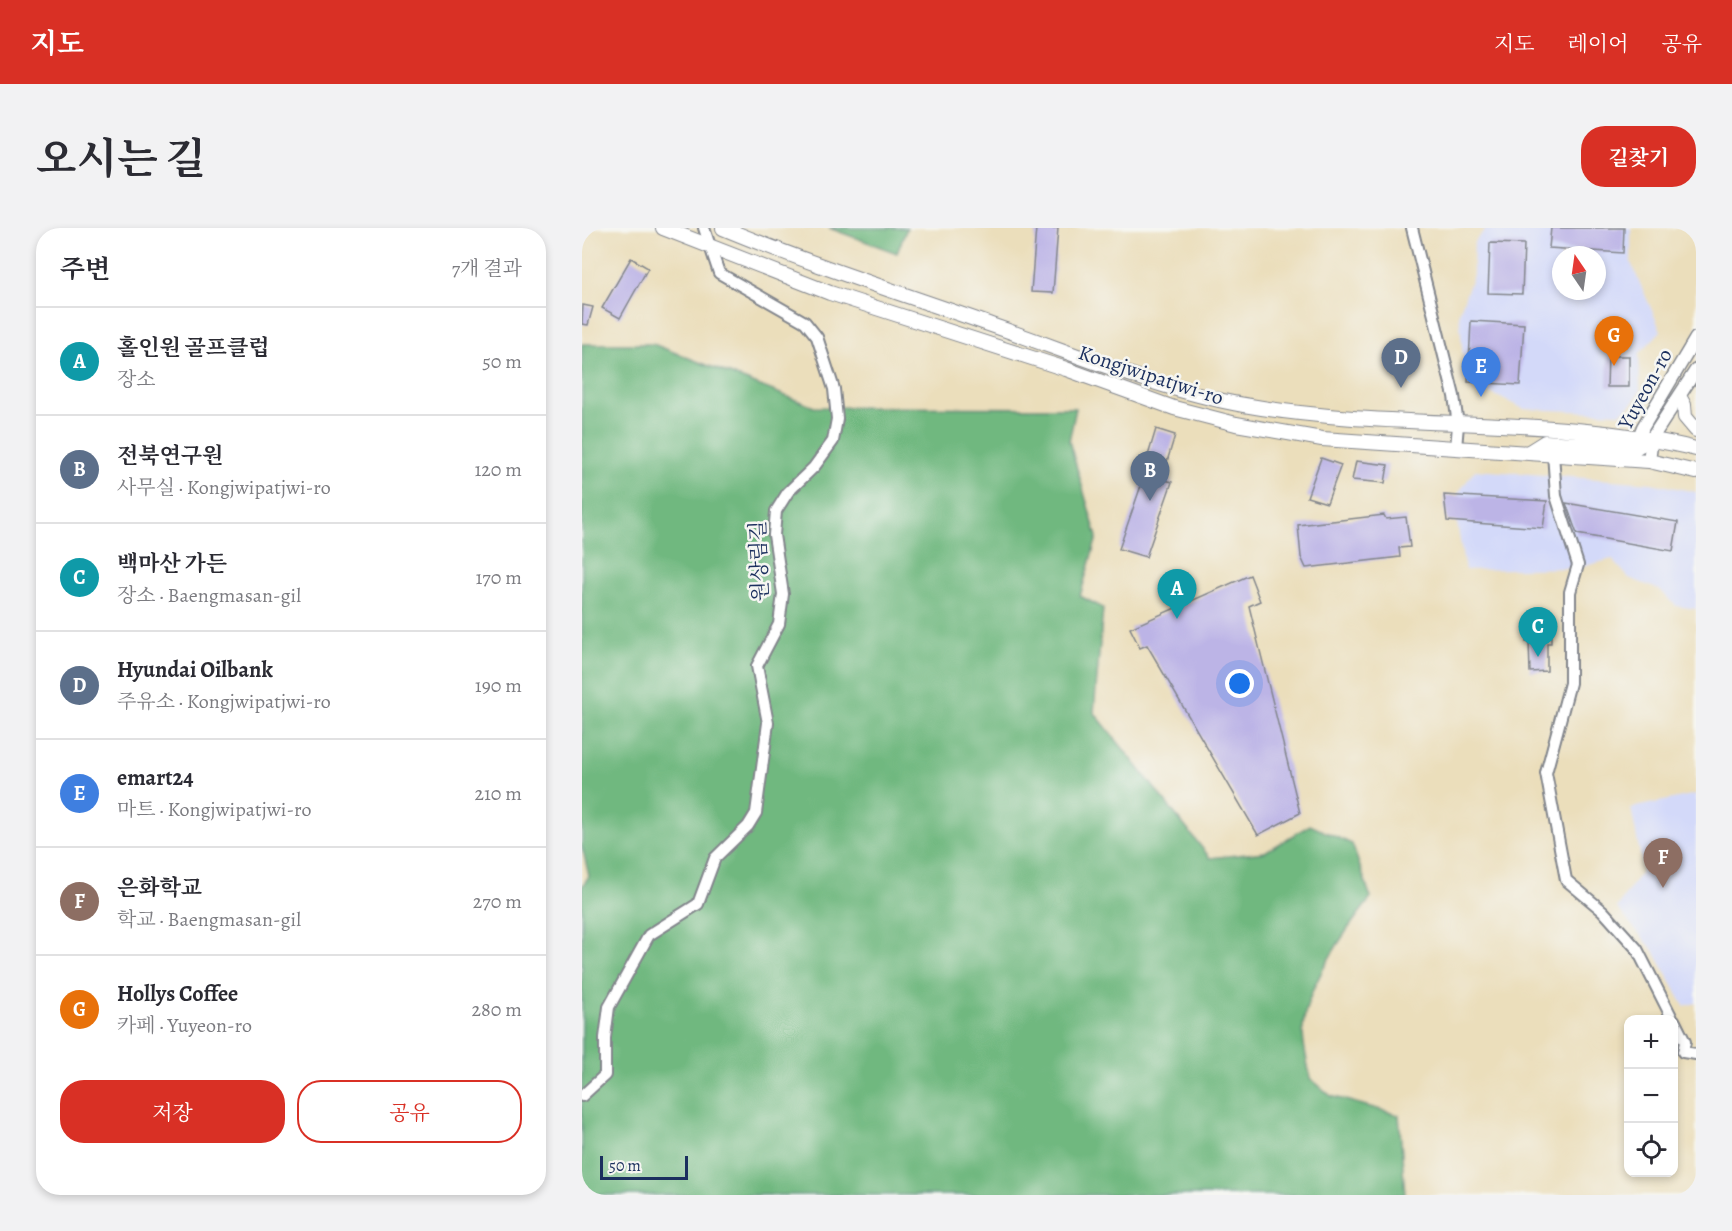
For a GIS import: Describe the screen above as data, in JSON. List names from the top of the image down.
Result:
{
  "streets": {
    "main road": ["Kongjwipatjwi-ro"],
    "street": ["Yuyeon-ro", "원상림길"]
  },
  "crossings": [
    ["Kongjwipatjwi-ro", "Yuyeon-ro"],
    ["Kongjwipatjwi-ro", "원상림길"]
  ],
  "scale_bar": "50 m",
  "north": "top",
  "page": {
    "header": "지도",
    "nav": ["지도", "레이어", "공유"],
    "title": "오시는 길",
    "buttons": [
      "길찾기",
      ["저장", "공유"]
    ],
    "heading": ["주변", "7개 결과"],
    "list": [
      {
        "mark": "A",
        "name": "홀인원 골프클럽",
        "note": "장소",
        "value": "50 m"
      },
      {
        "mark": "B",
        "name": "전북연구원",
        "note": "사무실 · Kongjwipatjwi-ro",
        "value": "120 m"
      },
      {
        "mark": "C",
        "name": "백마산 가든",
        "note": "장소 · Baengmasan-gil",
        "value": "170 m"
      },
      {
        "mark": "D",
        "name": "Hyundai Oilbank",
        "note": "주유소 · Kongjwipatjwi-ro",
        "value": "190 m"
      },
      {
        "mark": "E",
        "name": "emart24",
        "note": "마트 · Kongjwipatjwi-ro",
        "value": "210 m"
      },
      {
        "mark": "F",
        "name": "은화학교",
        "note": "학교 · Baengmasan-gil",
        "value": "270 m"
      },
      {
        "mark": "G",
        "name": "Hollys Coffee",
        "note": "카페 · Yuyeon-ro",
        "value": "280 m"
      }
    ],
    "pins": [
      "G",
      "D",
      "E",
      "B",
      "A",
      "C",
      "F"
    ],
    "map_buttons": ["+", "−"],
    "scale": "50 m"
  }
}
